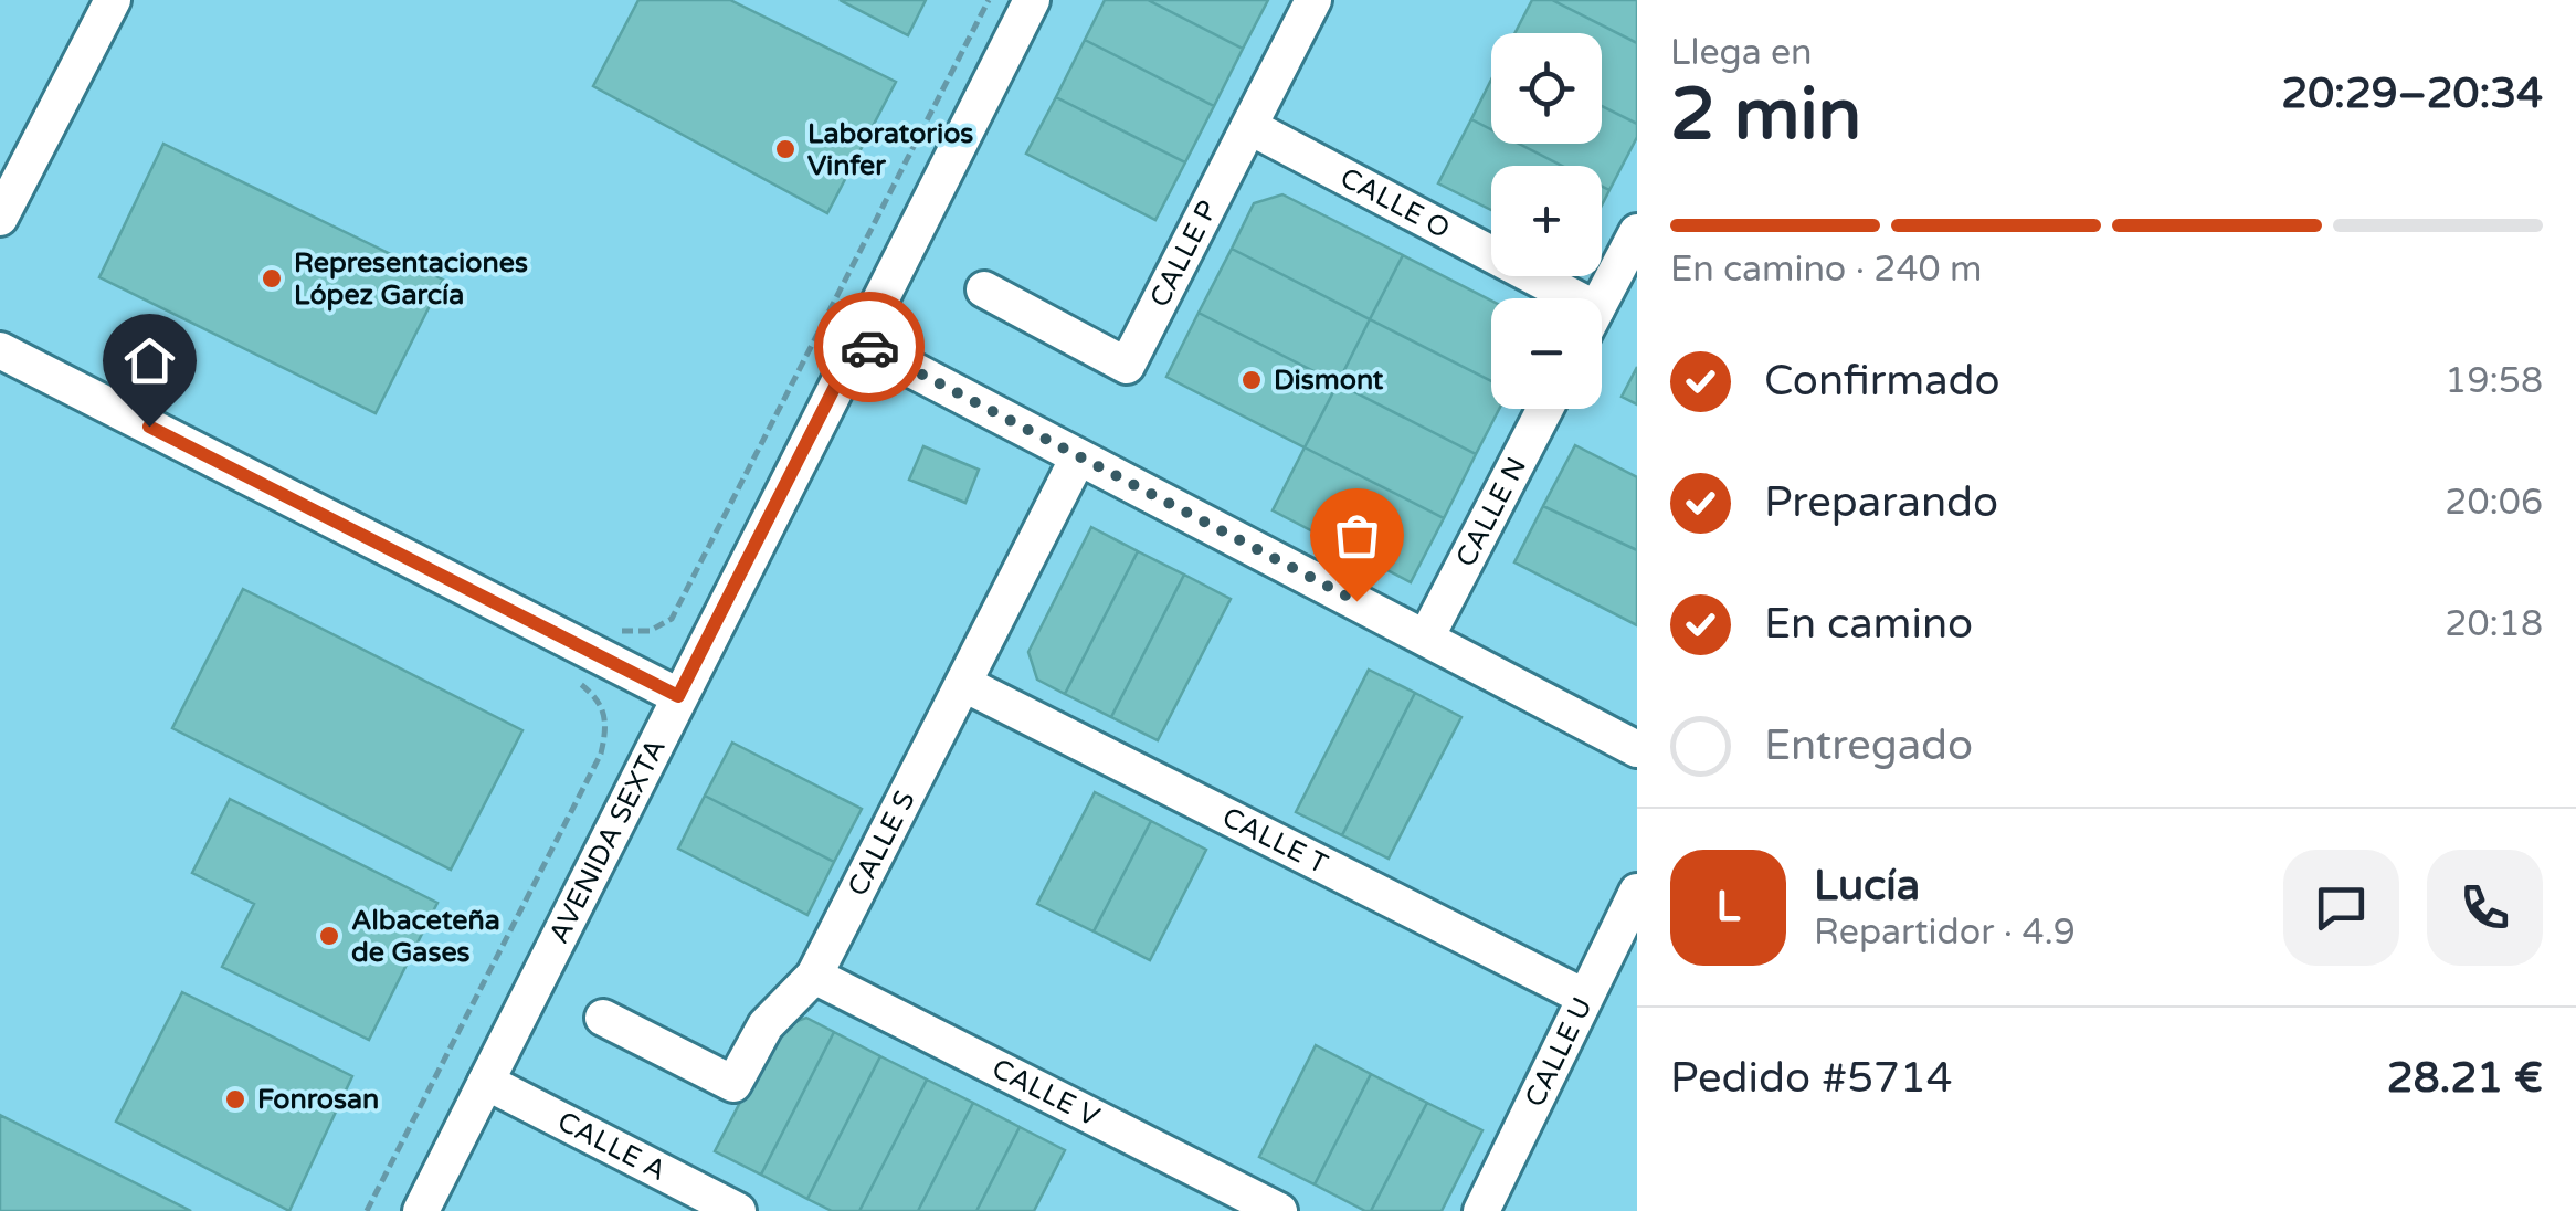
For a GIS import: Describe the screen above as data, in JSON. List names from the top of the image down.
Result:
{
  "streets": {
    "street": [
      "CALLE O",
      "CALLE P",
      "CALLE N",
      "CALLE T",
      "AVENIDA SEXTA",
      "CALLE S",
      "CALLE U",
      "CALLE V",
      "CALLE A"
    ]
  },
  "crossings": [
    ["CALLE O", "CALLE P"],
    ["CALLE T", "CALLE S"],
    ["CALLE T", "CALLE U"],
    ["AVENIDA SEXTA", "CALLE A"],
    ["CALLE S", "CALLE V"]
  ],
  "places": [
    "Laboratorios Vinfer",
    "Representaciones López García",
    "Dismont",
    "Albaceteña de Gases",
    "Fonrosan"
  ],
  "page": {
    "heading": ["2 min", "Llega en", "20:29–20:34"],
    "panel": [
      "Lucía",
      "Repartidor · 4.9",
      "Pedido #5714",
      "28.21 €"
    ],
    "map_buttons": ["+", "−"],
    "bar": "En camino · 240 m",
    "list": [
      ["Confirmado", "19:58"],
      ["Preparando", "20:06"],
      ["En camino", "20:18"],
      "Entregado"
    ],
    "round": "L"
  }
}
